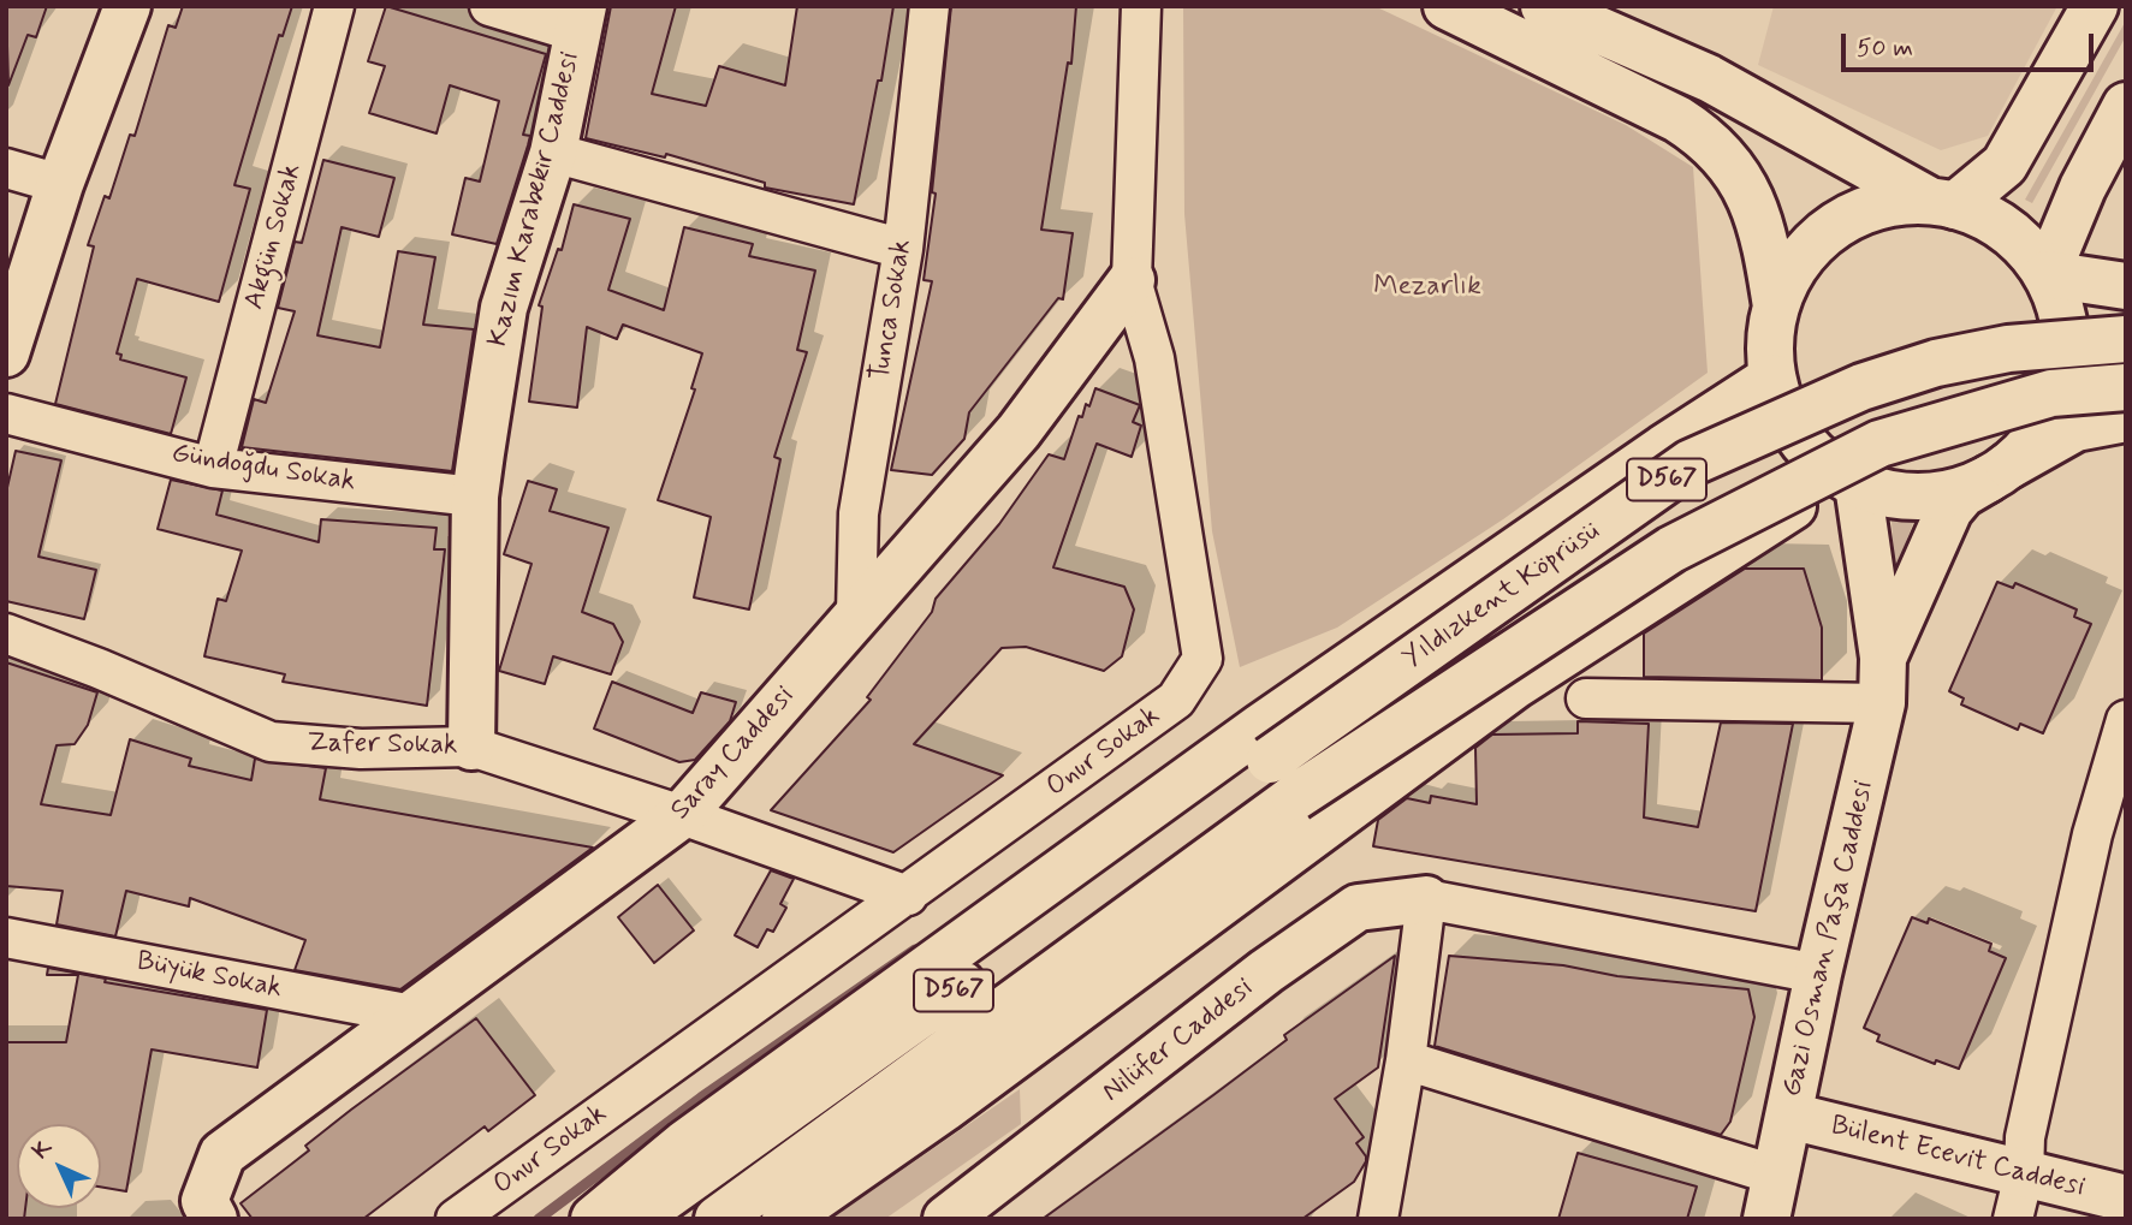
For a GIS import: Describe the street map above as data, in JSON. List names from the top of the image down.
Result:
{
  "streets": {
    "main road": [
      "Kazım Karabekir Caddesi",
      "D567",
      "Yıldızkent Köprüsü",
      "Saray Caddesi",
      "Gazi Osman Paşa Caddesi",
      "Nilüfer Caddesi",
      "Bülent Ecevit Caddesi"
    ],
    "street": [
      "Akgün Sokak",
      "Tunca Sokak",
      "Gündoğdu Sokak",
      "Zafer Sokak",
      "Onur Sokak",
      "Büyük Sokak"
    ]
  },
  "crossings": [
    ["Kazım Karabekir Caddesi", "Gündoğdu Sokak"],
    ["Kazım Karabekir Caddesi", "Zafer Sokak"],
    ["Akgün Sokak", "Gündoğdu Sokak"],
    ["Tunca Sokak", "Saray Caddesi"],
    ["D567", "Yıldızkent Köprüsü"],
    ["Zafer Sokak", "Onur Sokak"],
    ["Zafer Sokak", "Saray Caddesi"],
    ["Onur Sokak", "Saray Caddesi"],
    ["Saray Caddesi", "Büyük Sokak"],
    ["Gazi Osman Paşa Caddesi", "Bülent Ecevit Caddesi"]
  ],
  "parks": ["Mezarlık"],
  "scale_bar": "50 m",
  "north": "top left"
}
